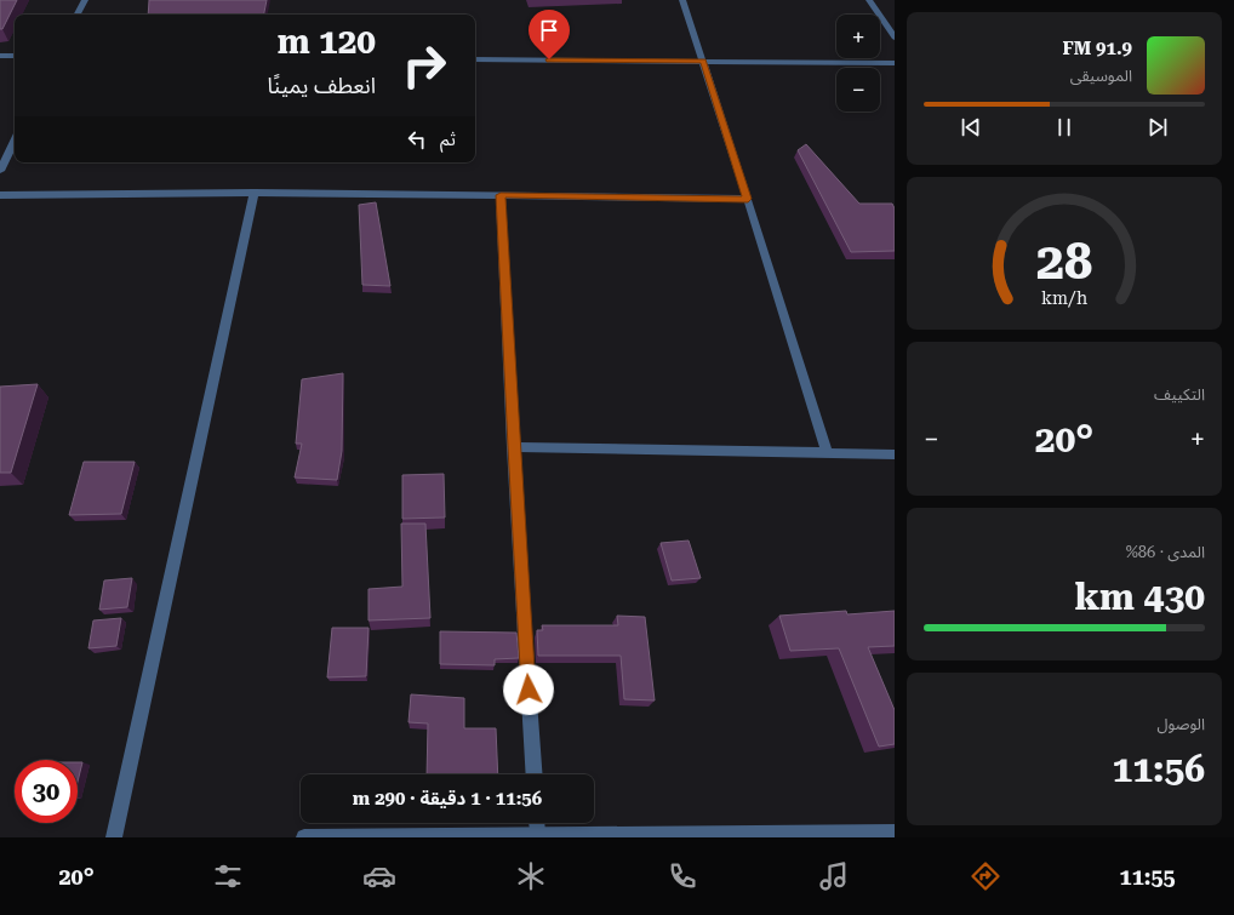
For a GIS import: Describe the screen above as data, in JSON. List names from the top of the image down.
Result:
{
  "page": {
    "map_buttons": ["+", "−"],
    "turn": ["120 m", "انعطف يمينًا"],
    "song": ["91.9 FM", "الموسيقى"],
    "then": "ثم",
    "tile": [
      "التكييف",
      ["المدى · 86%", "430 km"],
      ["الوصول", "11:56"]
    ],
    "heat": ["−", "20°", "+"],
    "limit": "30",
    "trip": "11:56 · 1 دقيقة · 290 m",
    "tabs": ["11:55", "20°"],
    "gauge": ["28", "km/h"]
  }
}
